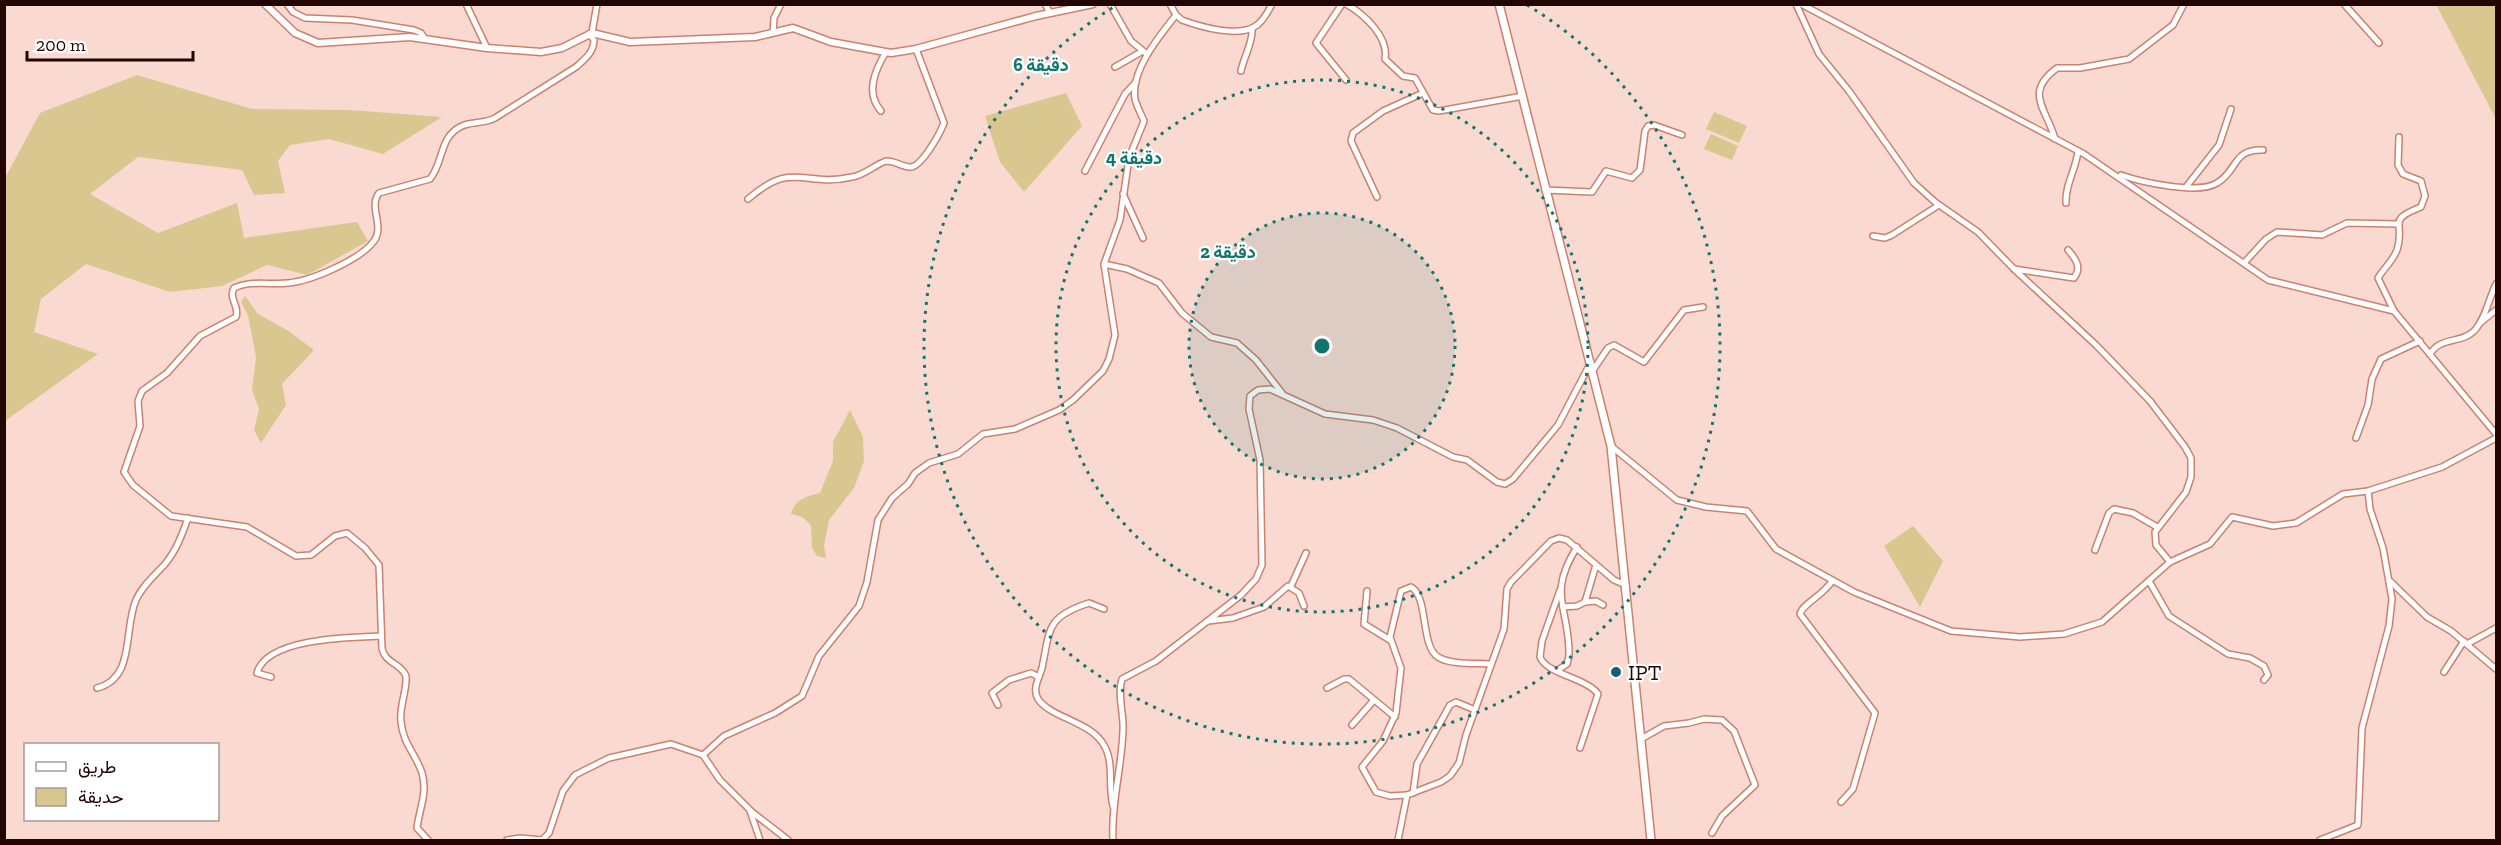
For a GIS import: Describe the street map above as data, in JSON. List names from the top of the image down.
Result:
{
  "places": ["IPT"],
  "legend": ["طريق", "حديقة"],
  "scale_bar": "200 m",
  "rings": ["6 دقيقة", "4 دقيقة", "2 دقيقة"]
}
